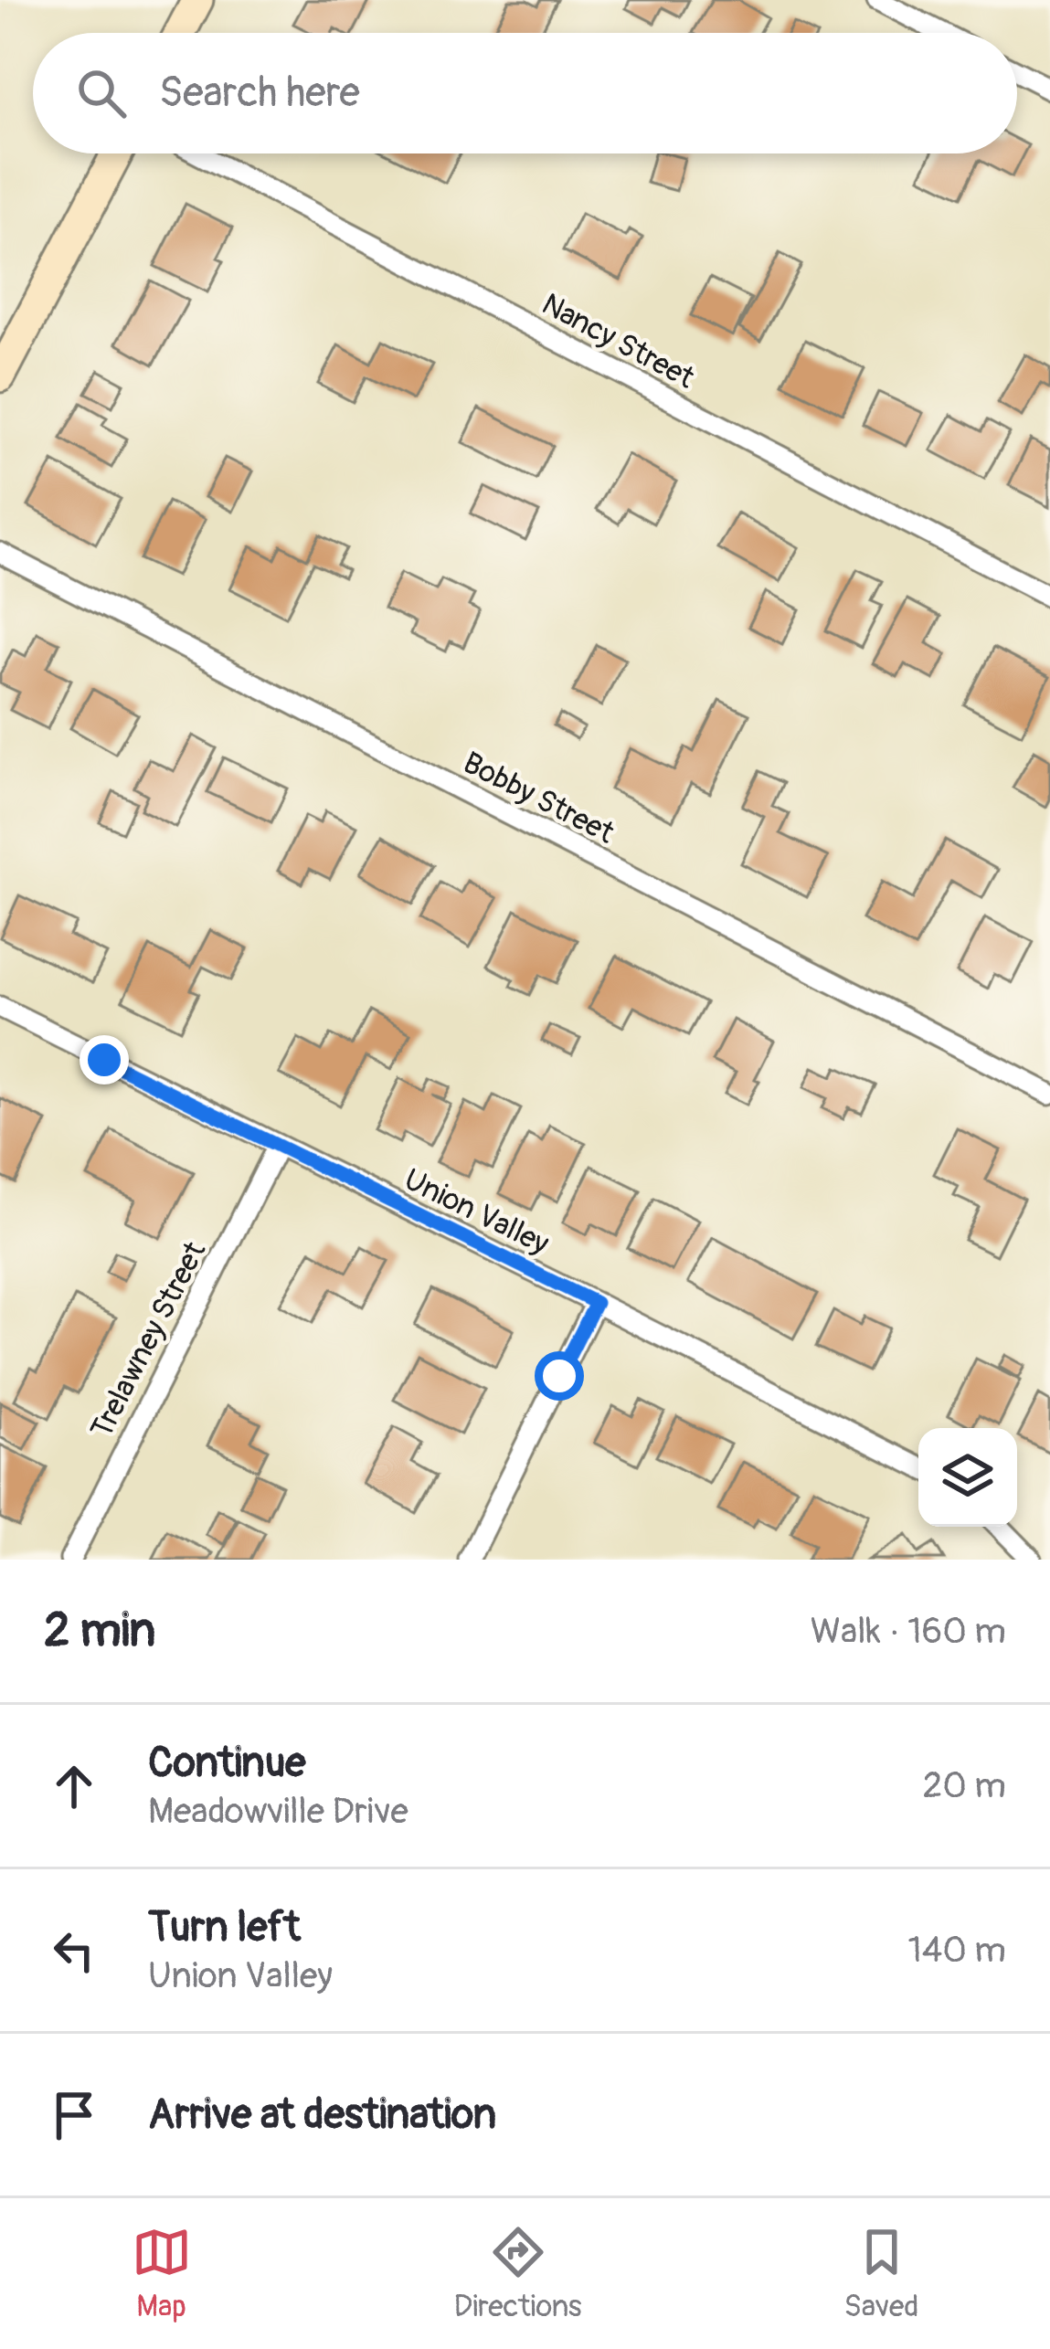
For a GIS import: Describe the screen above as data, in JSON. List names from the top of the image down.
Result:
{
  "streets": {
    "street": [
      "Nancy Street",
      "Bobby Street",
      "Union Valley",
      "Trelawney Street"
    ]
  },
  "crossings": [
    ["Union Valley", "Trelawney Street"]
  ],
  "page": {
    "search": "Search here",
    "heading": ["2 min", "Walk · 160 m"],
    "list": [
      ["Continue", "Meadowville Drive", "20 m"],
      ["Turn left", "Union Valley", "140 m"],
      "Arrive at destination"
    ],
    "nav": ["Map", "Directions", "Saved"]
  }
}
